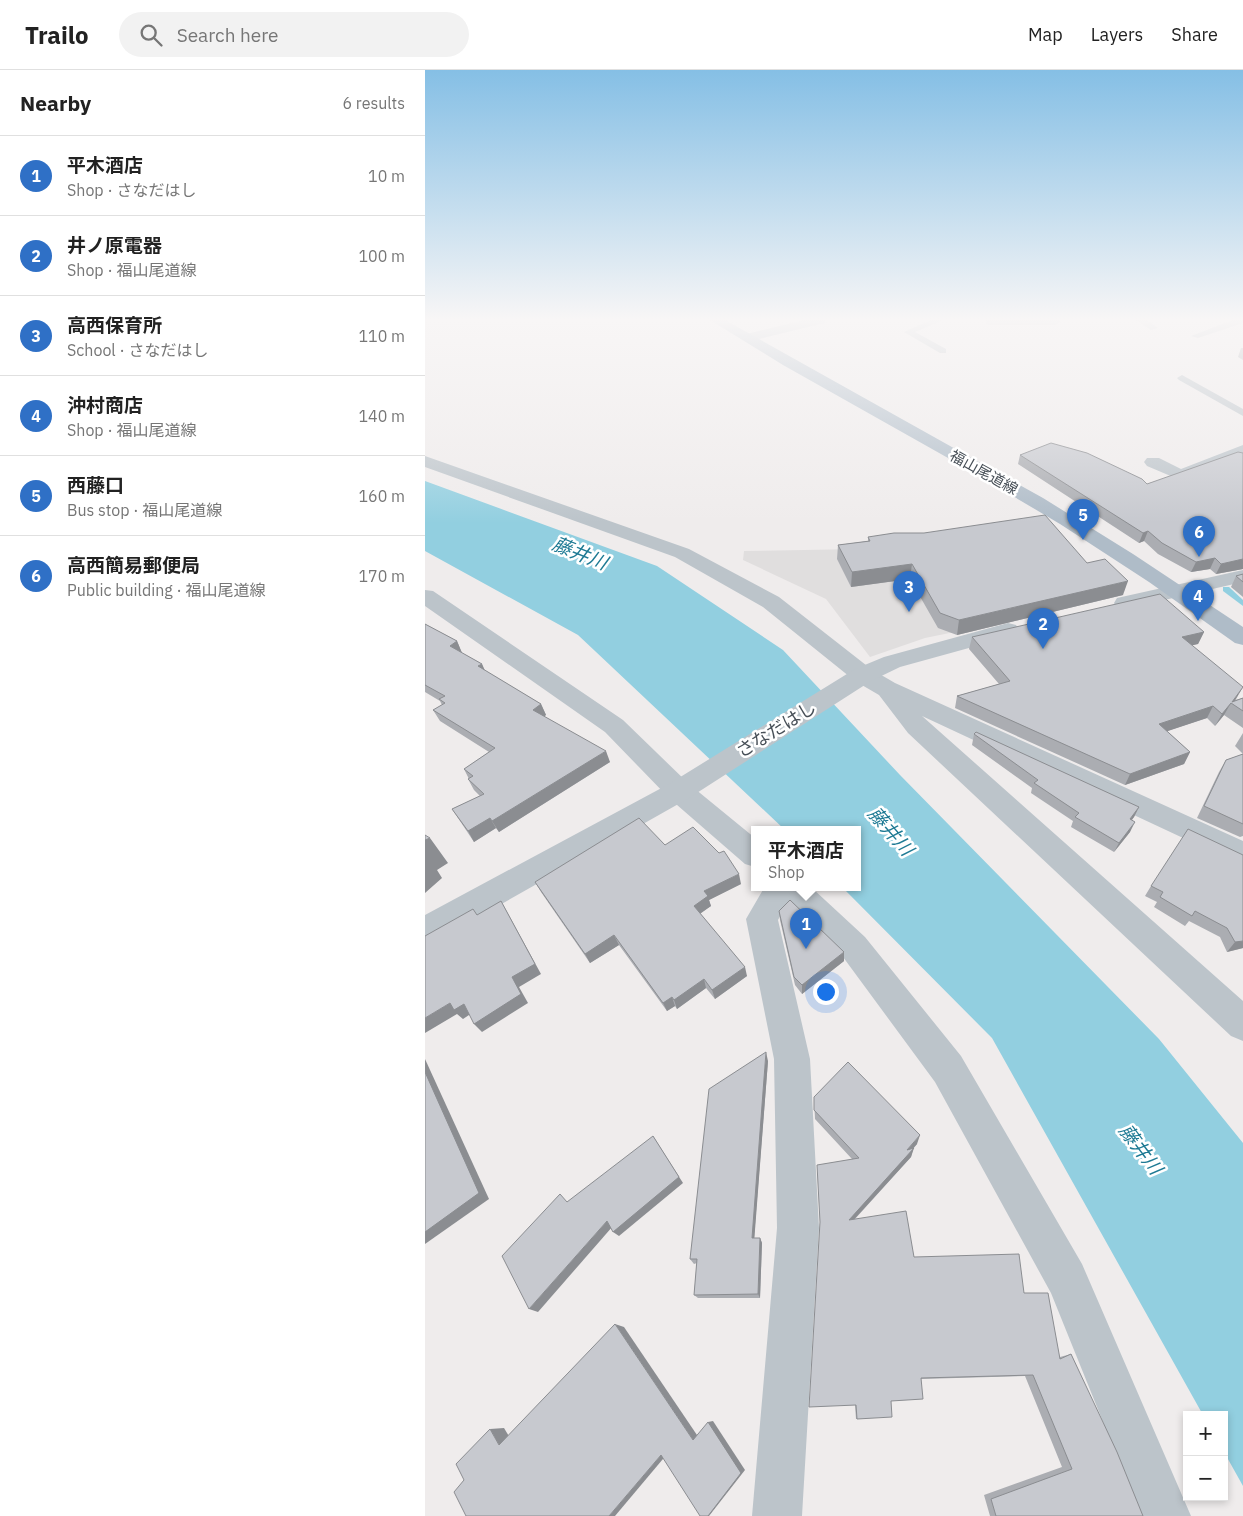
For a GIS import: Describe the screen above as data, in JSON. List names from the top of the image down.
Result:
{
  "streets": {
    "main road": ["福山尾道線"],
    "street": ["さなだはし"]
  },
  "water": ["藤井川"],
  "page": {
    "header": "Trailo",
    "search": "Search here",
    "nav": ["Map", "Layers", "Share"],
    "heading": ["Nearby", "6 results"],
    "list": [
      {
        "mark": "1",
        "name": "平木酒店",
        "note": "Shop · さなだはし",
        "value": "10 m"
      },
      {
        "mark": "2",
        "name": "井ノ原電器",
        "note": "Shop · 福山尾道線",
        "value": "100 m"
      },
      {
        "mark": "3",
        "name": "高西保育所",
        "note": "School · さなだはし",
        "value": "110 m"
      },
      {
        "mark": "4",
        "name": "沖村商店",
        "note": "Shop · 福山尾道線",
        "value": "140 m"
      },
      {
        "mark": "5",
        "name": "西藤口",
        "note": "Bus stop · 福山尾道線",
        "value": "160 m"
      },
      {
        "mark": "6",
        "name": "高西簡易郵便局",
        "note": "Public building · 福山尾道線",
        "value": "170 m"
      }
    ],
    "pins": [
      "5",
      "6",
      "3",
      "4",
      "2",
      "1"
    ],
    "popup": ["平木酒店", "Shop"],
    "map_buttons": ["+", "−"]
  }
}
